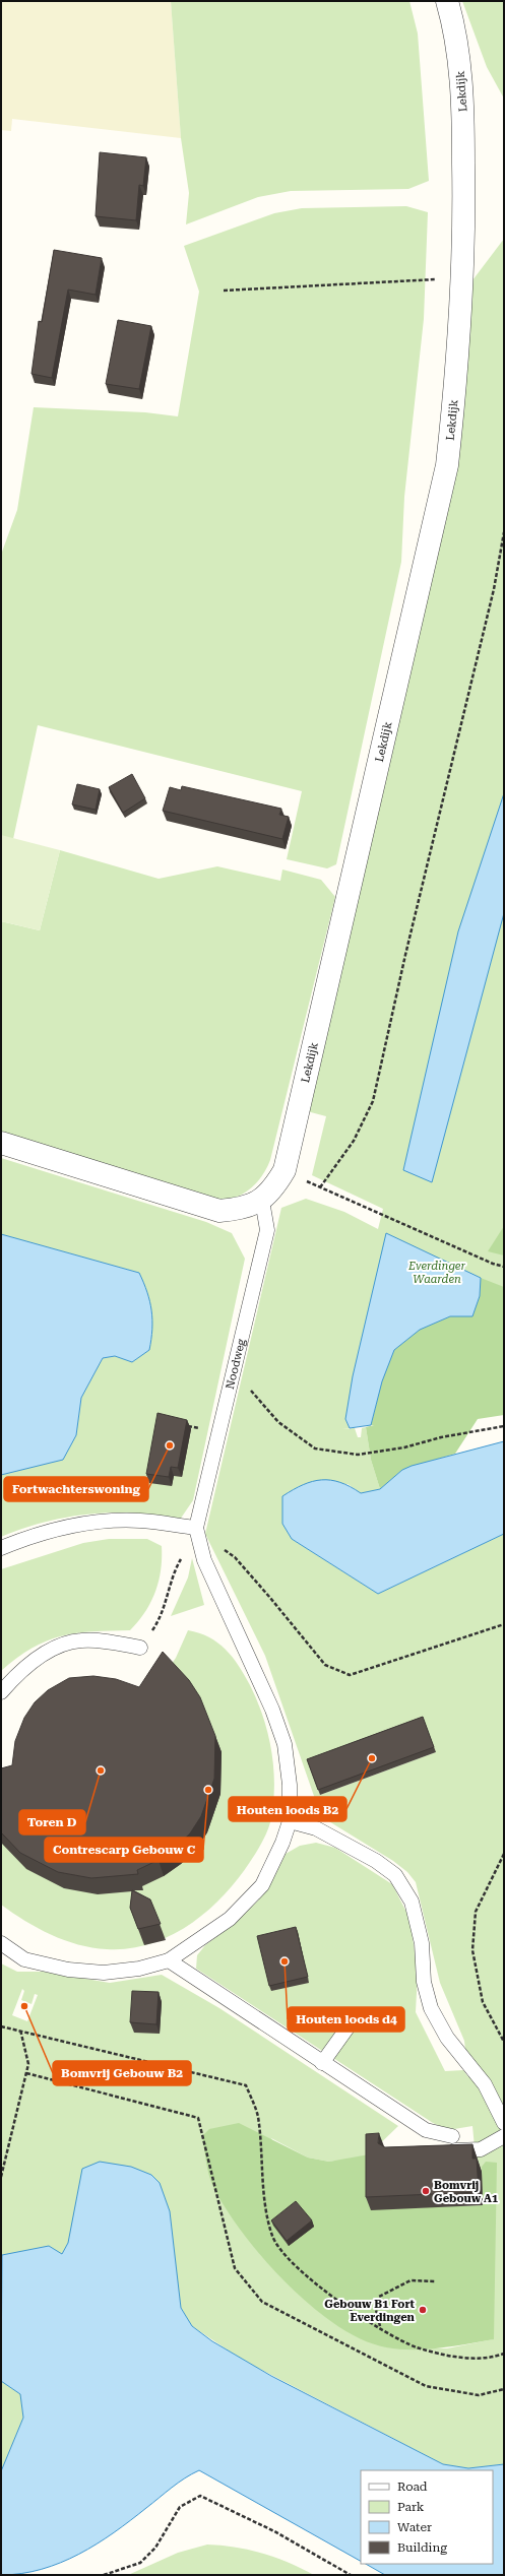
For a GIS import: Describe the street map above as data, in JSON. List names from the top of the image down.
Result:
{
  "streets": {
    "street": ["Lekdijk"],
    "lane": ["Noodweg"]
  },
  "crossings": [
    ["Lekdijk", "Noodweg"]
  ],
  "parks": ["Everdinger Waarden"],
  "places": [
    "Fortwachterswoning",
    "Houten loods B2",
    "Toren D",
    "Contrescarp Gebouw C",
    "Houten loods d4",
    "Bomvrij Gebouw B2",
    "Bomvrij Gebouw A1",
    "Gebouw B1 Fort Everdingen"
  ],
  "legend": [
    "Road",
    "Park",
    "Water",
    "Building"
  ]
}
